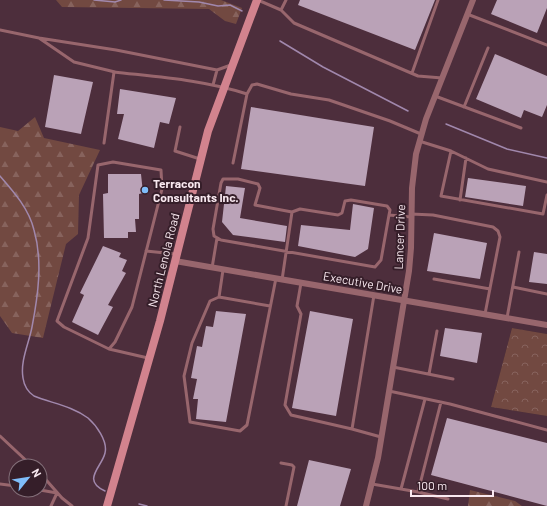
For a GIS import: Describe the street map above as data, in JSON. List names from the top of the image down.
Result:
{
  "streets": {
    "main road": ["North Lenola Road"],
    "street": ["Lancer Drive", "Executive Drive"]
  },
  "crossings": [
    ["Lancer Drive", "Executive Drive"],
    ["North Lenola Road", "Executive Drive"]
  ],
  "places": ["Terracon Consultants Inc."],
  "scale_bar": "100 m",
  "north": "top right"
}
